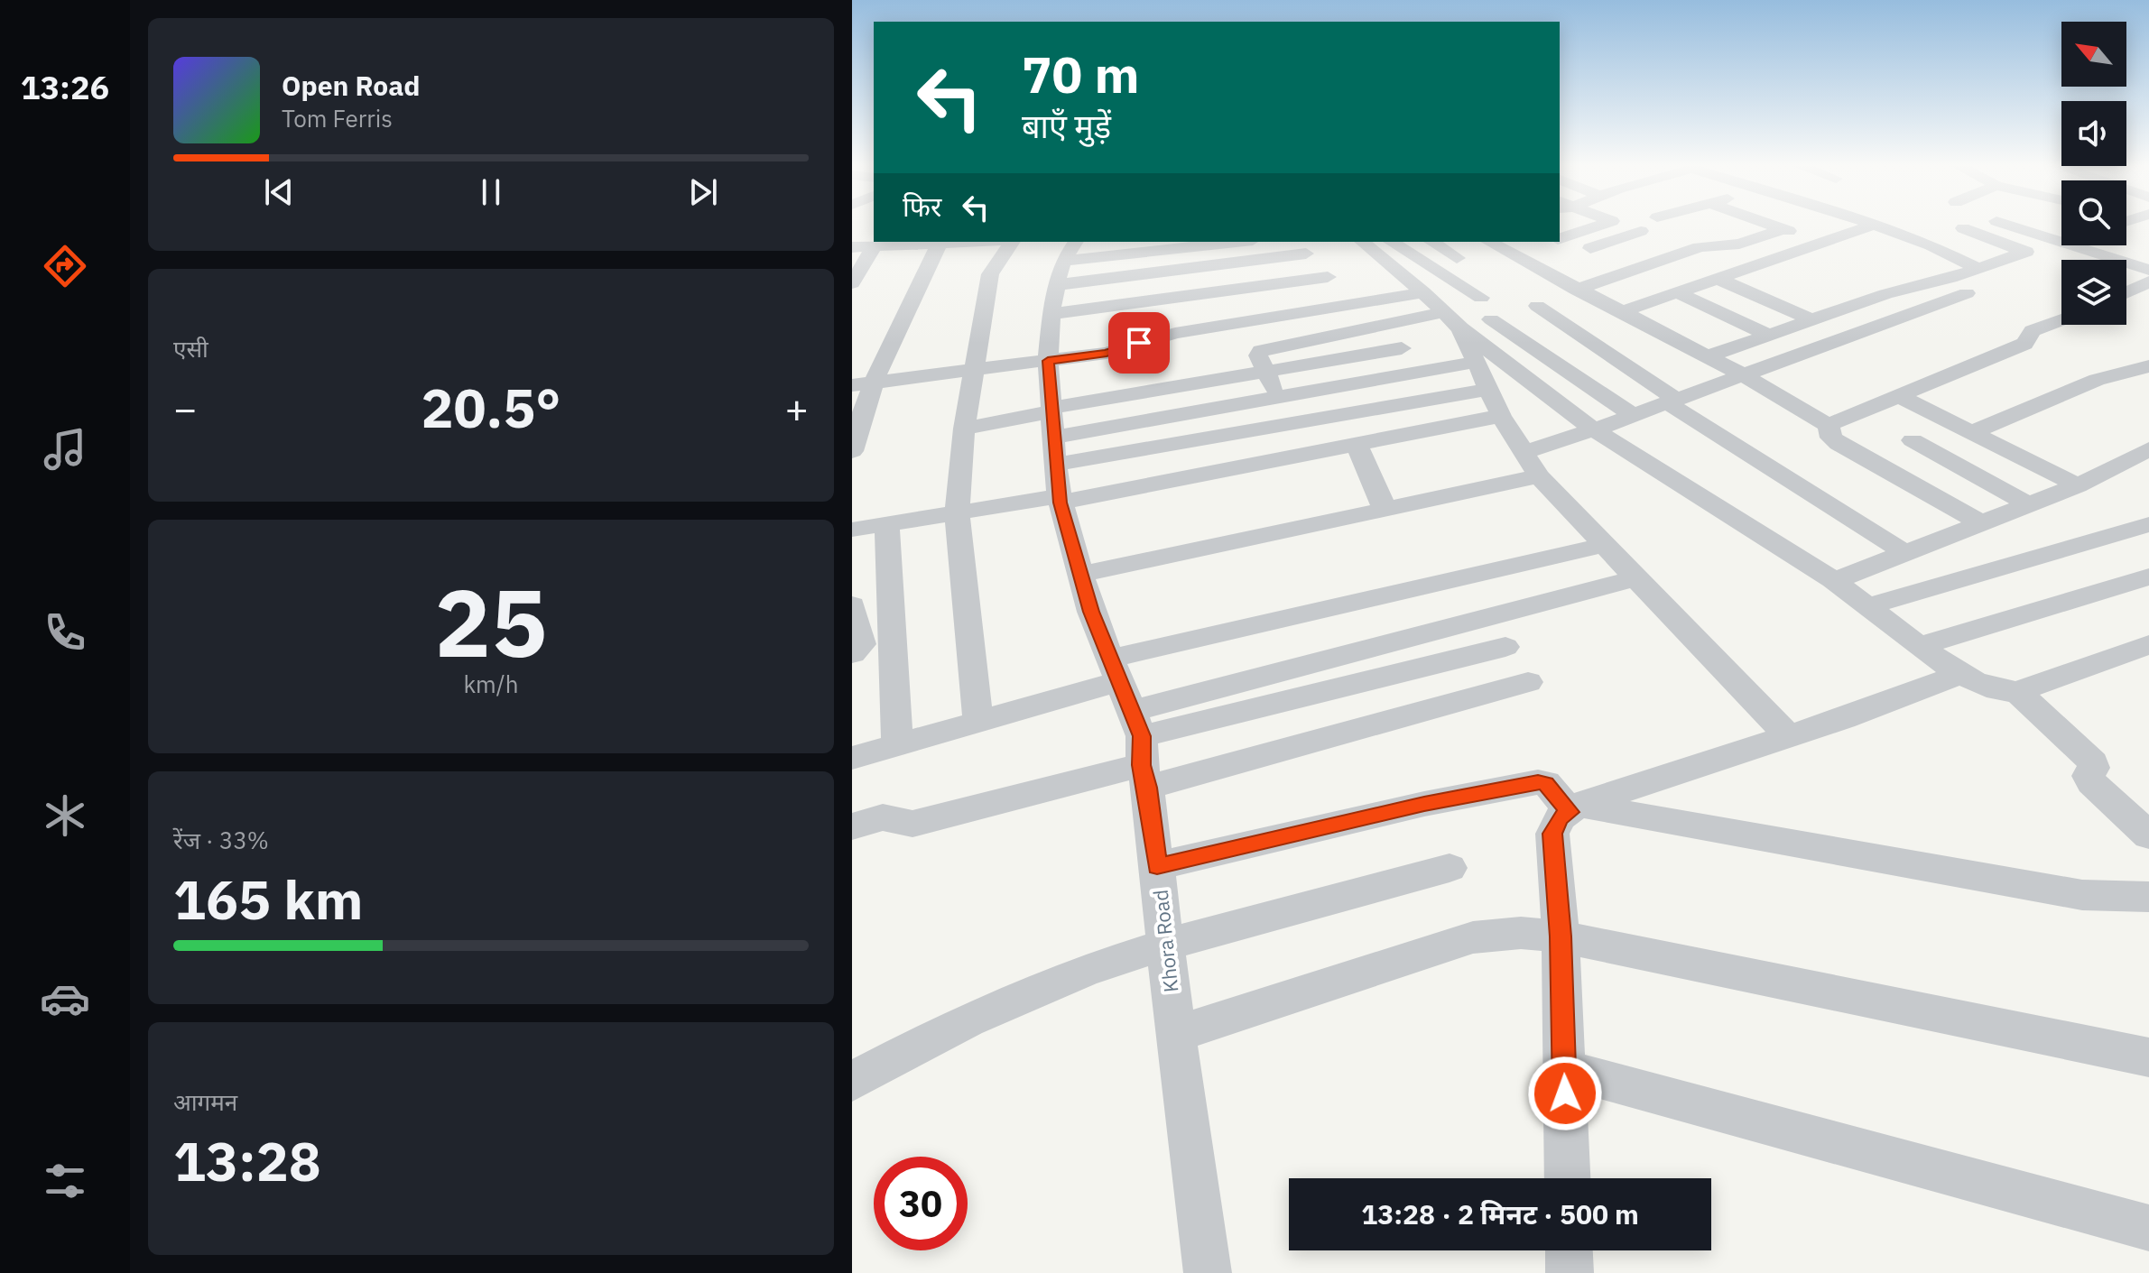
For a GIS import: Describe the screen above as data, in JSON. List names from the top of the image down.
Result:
{
  "streets": {
    "street": ["Khora Road"]
  },
  "north": "top left",
  "page": {
    "tabs": "13:26",
    "turn": ["70 m", "बाएँ मुड़ें"],
    "song": ["Open Road", "Tom Ferris"],
    "then": "फिर",
    "tile": [
      "एसी",
      ["25", "km/h"],
      ["रेंज · 33%", "165 km"],
      ["आगमन", "13:28"]
    ],
    "heat": ["−", "20.5°", "+"],
    "limit": "30",
    "trip": "13:28 · 2 मिनट · 500 m"
  }
}
